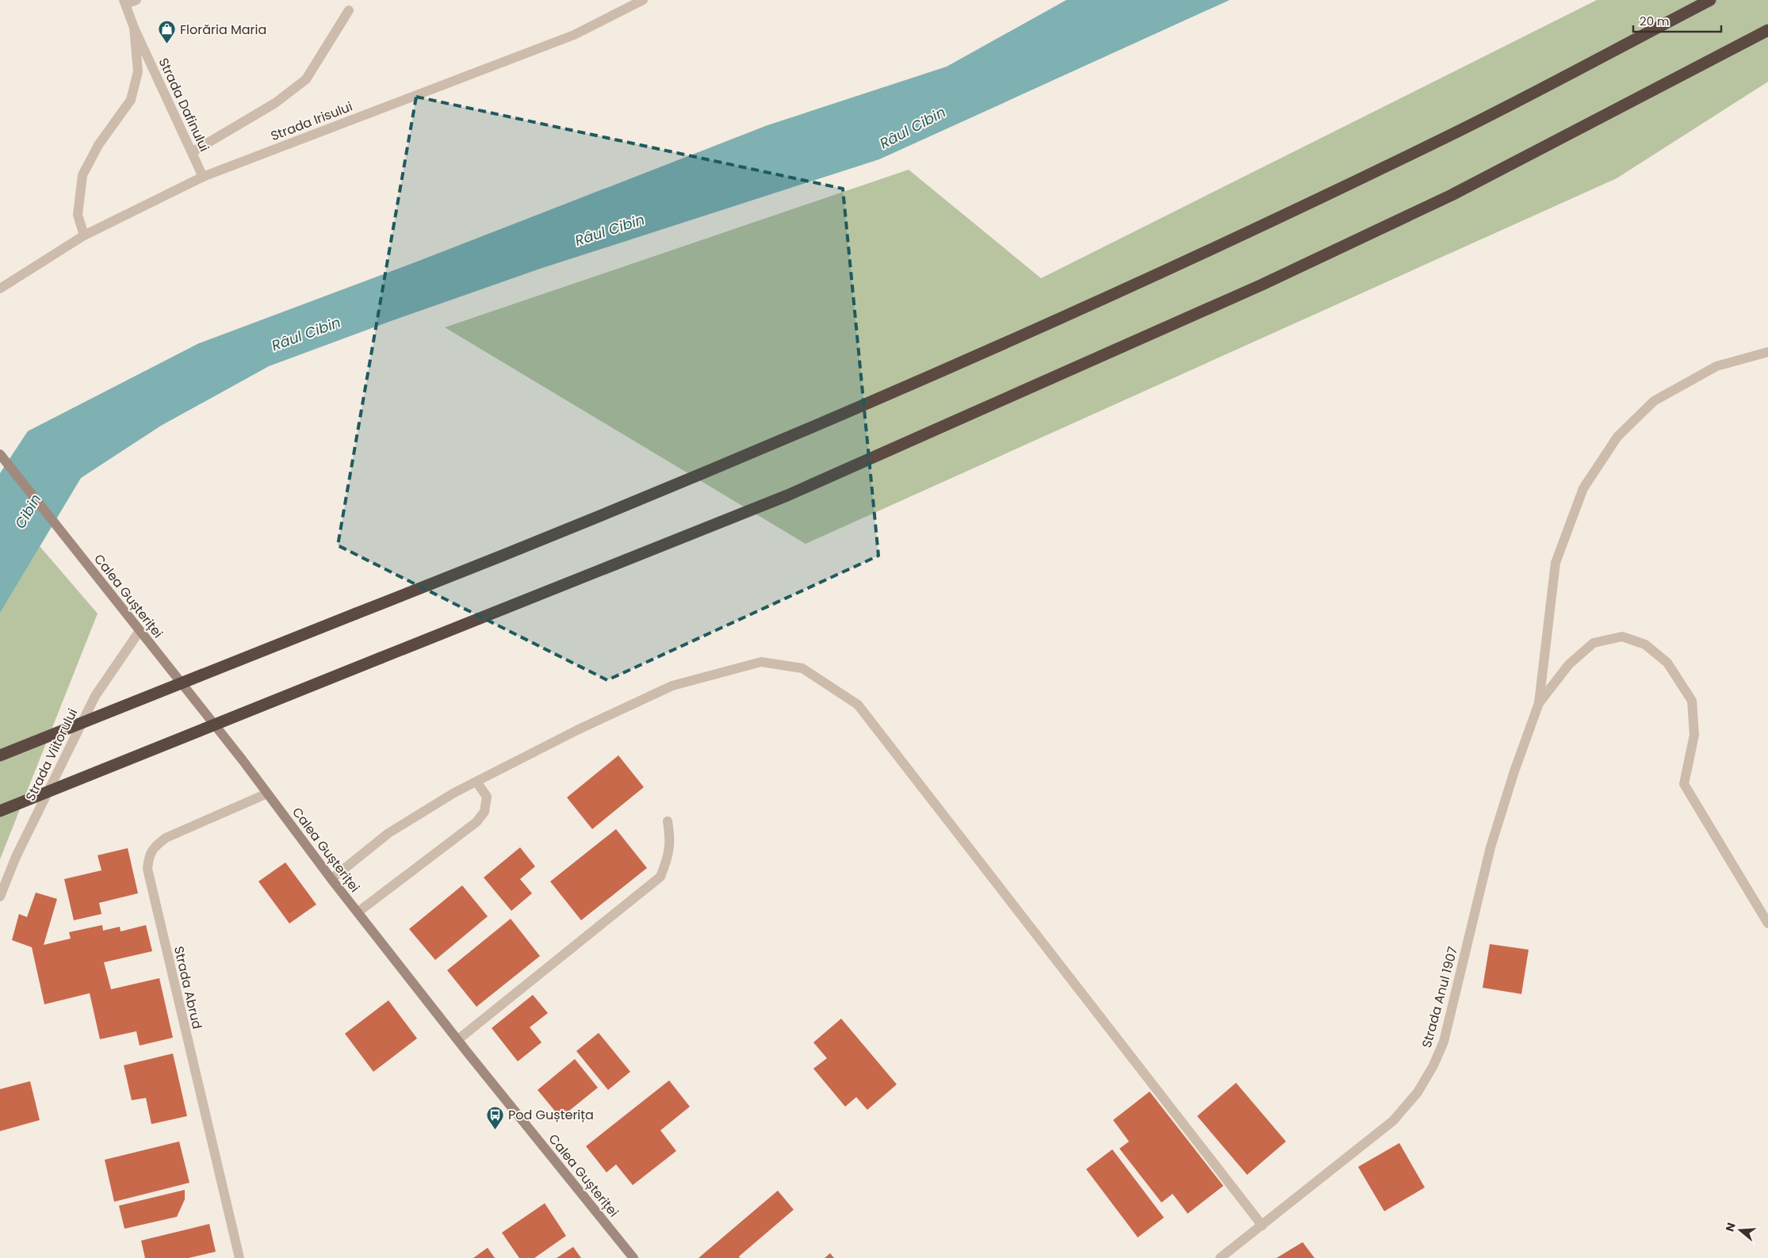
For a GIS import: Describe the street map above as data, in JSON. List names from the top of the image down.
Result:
{
  "streets": {
    "main road": ["Calea Gușteriței"],
    "street": [
      "Strada Dafinului",
      "Strada Irisului",
      "Strada Viitorului",
      "Strada Abrud",
      "Strada Anul 1907"
    ]
  },
  "crossings": [
    ["Strada Dafinului", "Strada Irisului"],
    ["Calea Gușteriței", "Strada Viitorului"],
    ["Calea Gușteriței", "Strada Abrud"]
  ],
  "water": ["Râul Cibin", "Cibin"],
  "places": {
    "shop": ["Florăria Maria"],
    "bus stop": ["Pod Gușterița"]
  },
  "scale_bar": "20 m",
  "north": "left"
}
